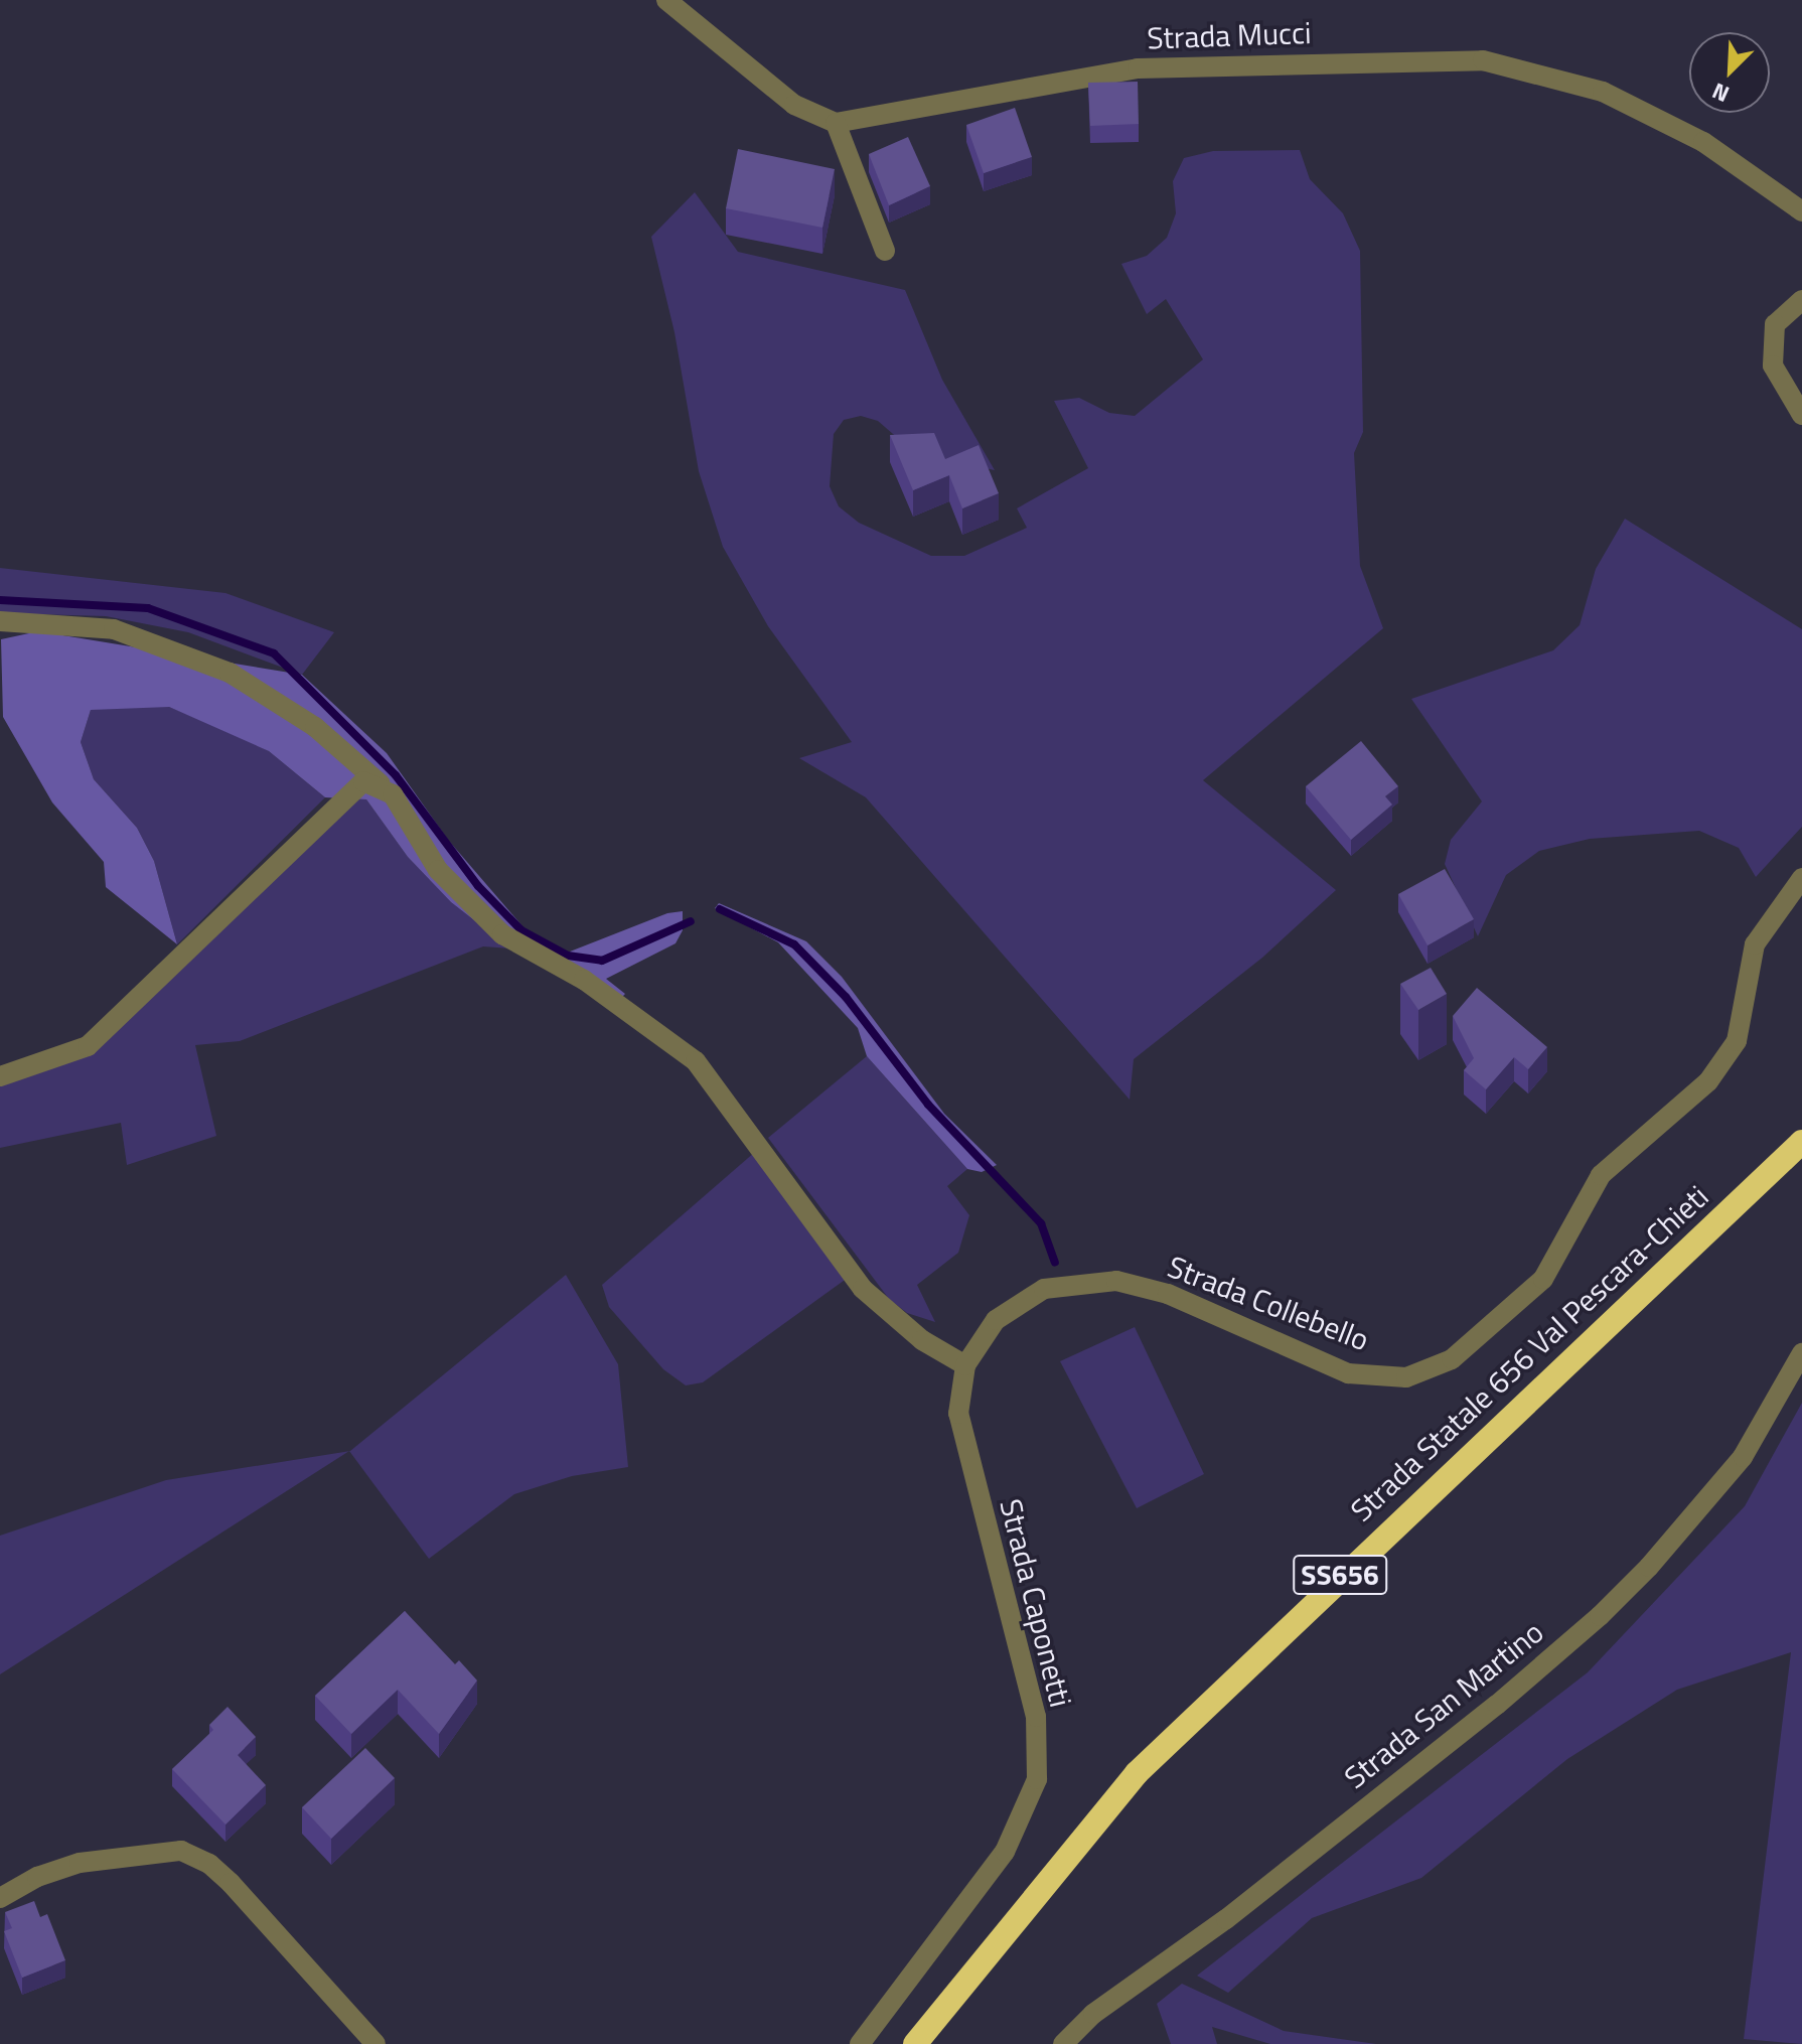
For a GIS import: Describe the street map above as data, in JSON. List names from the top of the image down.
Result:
{
  "streets": {
    "highway": ["Strada Statale 656 Val Pescara-Chieti", "SS656"],
    "street": [
      "Strada Mucci",
      "Strada Collebello",
      "Strada Caponetti",
      "Strada San Martino"
    ]
  },
  "crossings": [
    ["Strada Collebello", "Strada Caponetti"]
  ],
  "north": "bottom left"
}
